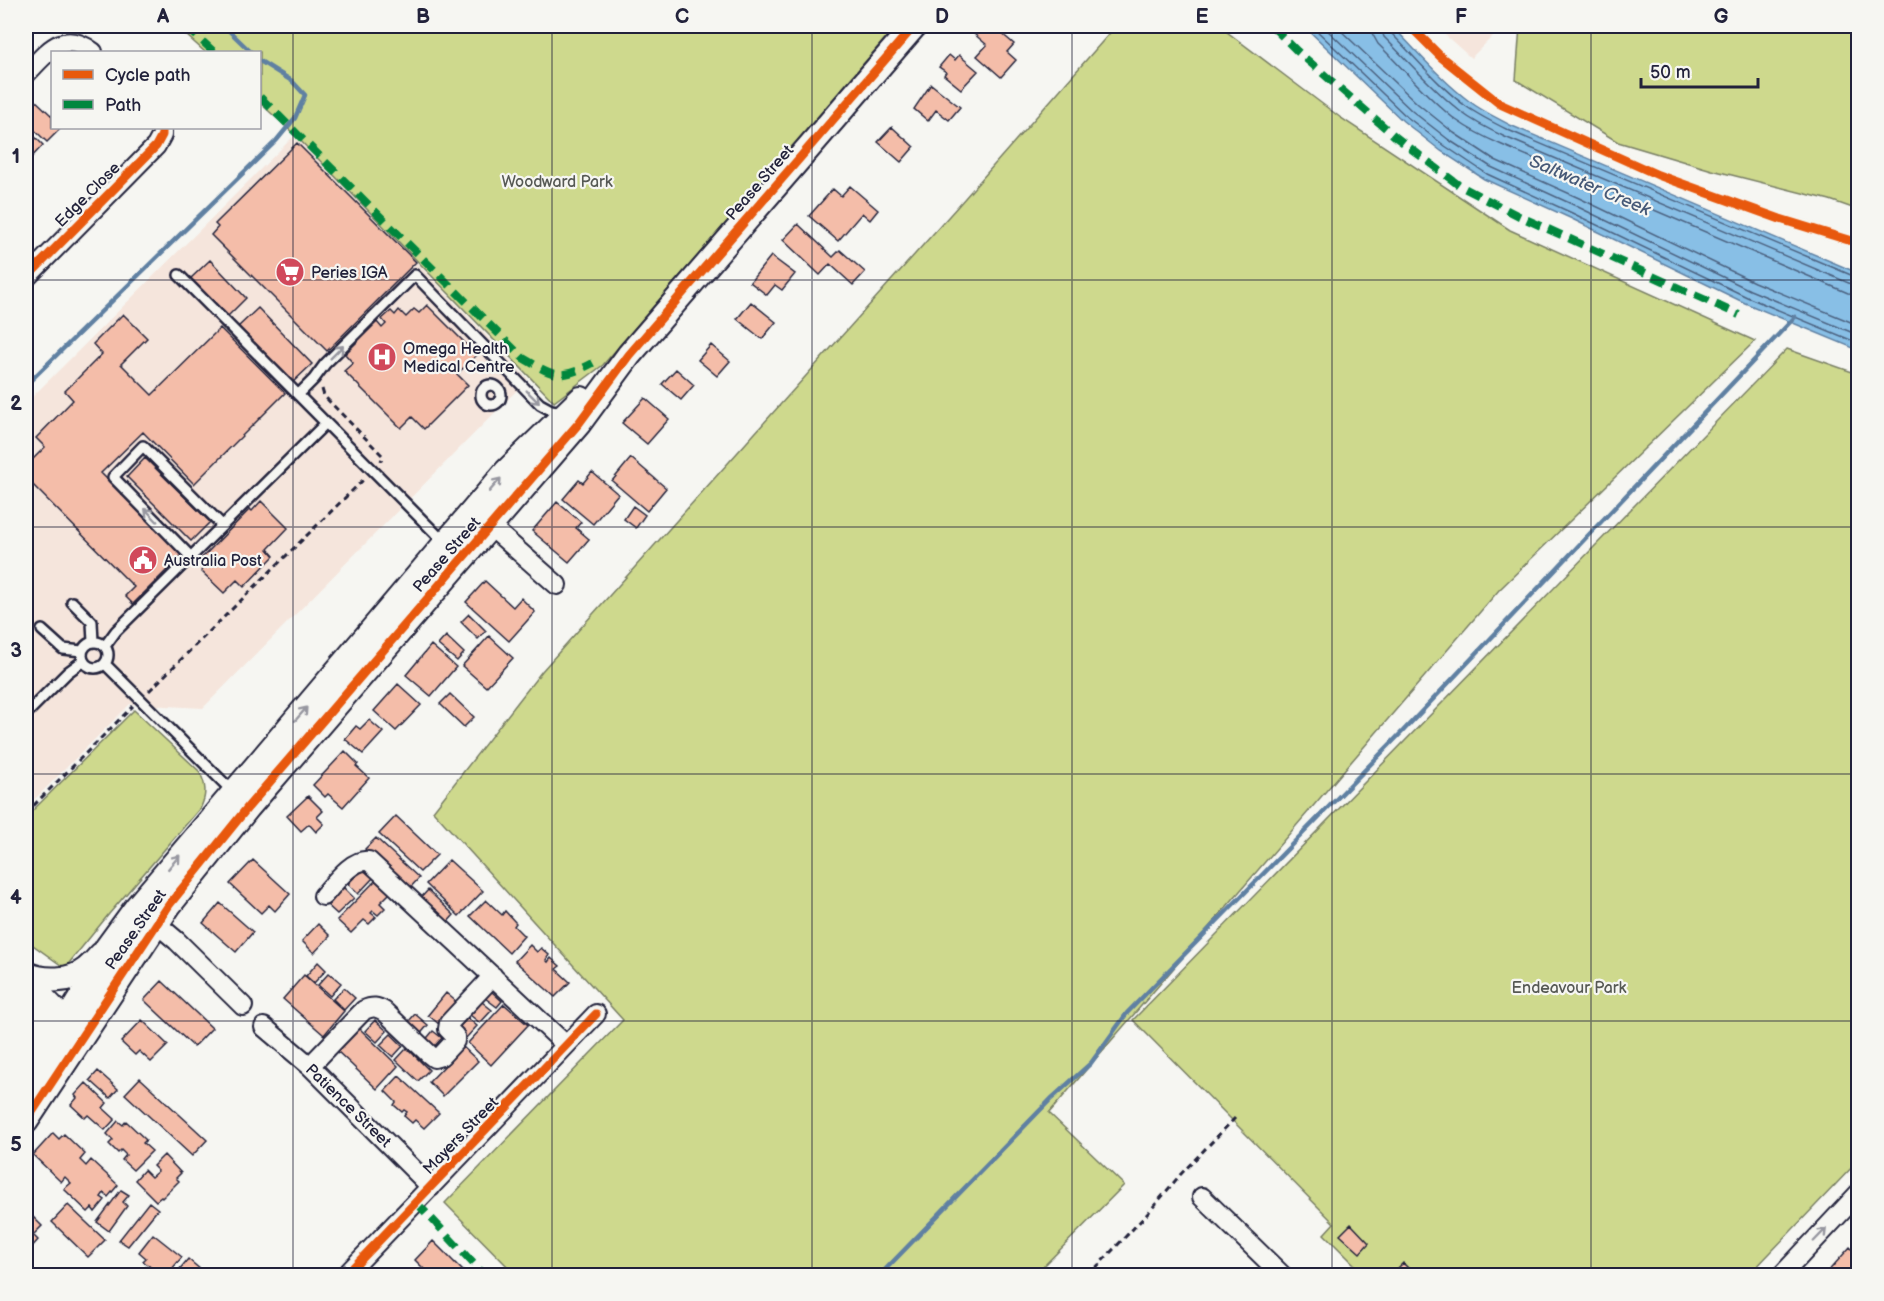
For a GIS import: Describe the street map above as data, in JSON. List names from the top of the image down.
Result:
{
  "streets": {
    "street": [
      "Pease Street",
      "Edge Close",
      "Patience Street",
      "Mayers Street"
    ]
  },
  "crossings": [
    ["Patience Street", "Mayers Street"]
  ],
  "water": ["Saltwater Creek"],
  "parks": ["Woodward Park", "Endeavour Park"],
  "places": {
    "supermarket": ["Peries IGA"],
    "hospital": ["Omega Health Medical Centre"],
    "public building": ["Australia Post"]
  },
  "legend": ["Cycle path", "Path"],
  "scale_bar": "50 m",
  "grid": {
    "columns": [
      "A",
      "B",
      "C",
      "D",
      "E",
      "F",
      "G"
    ],
    "rows": [
      "1",
      "2",
      "3",
      "4",
      "5"
    ]
  }
}
